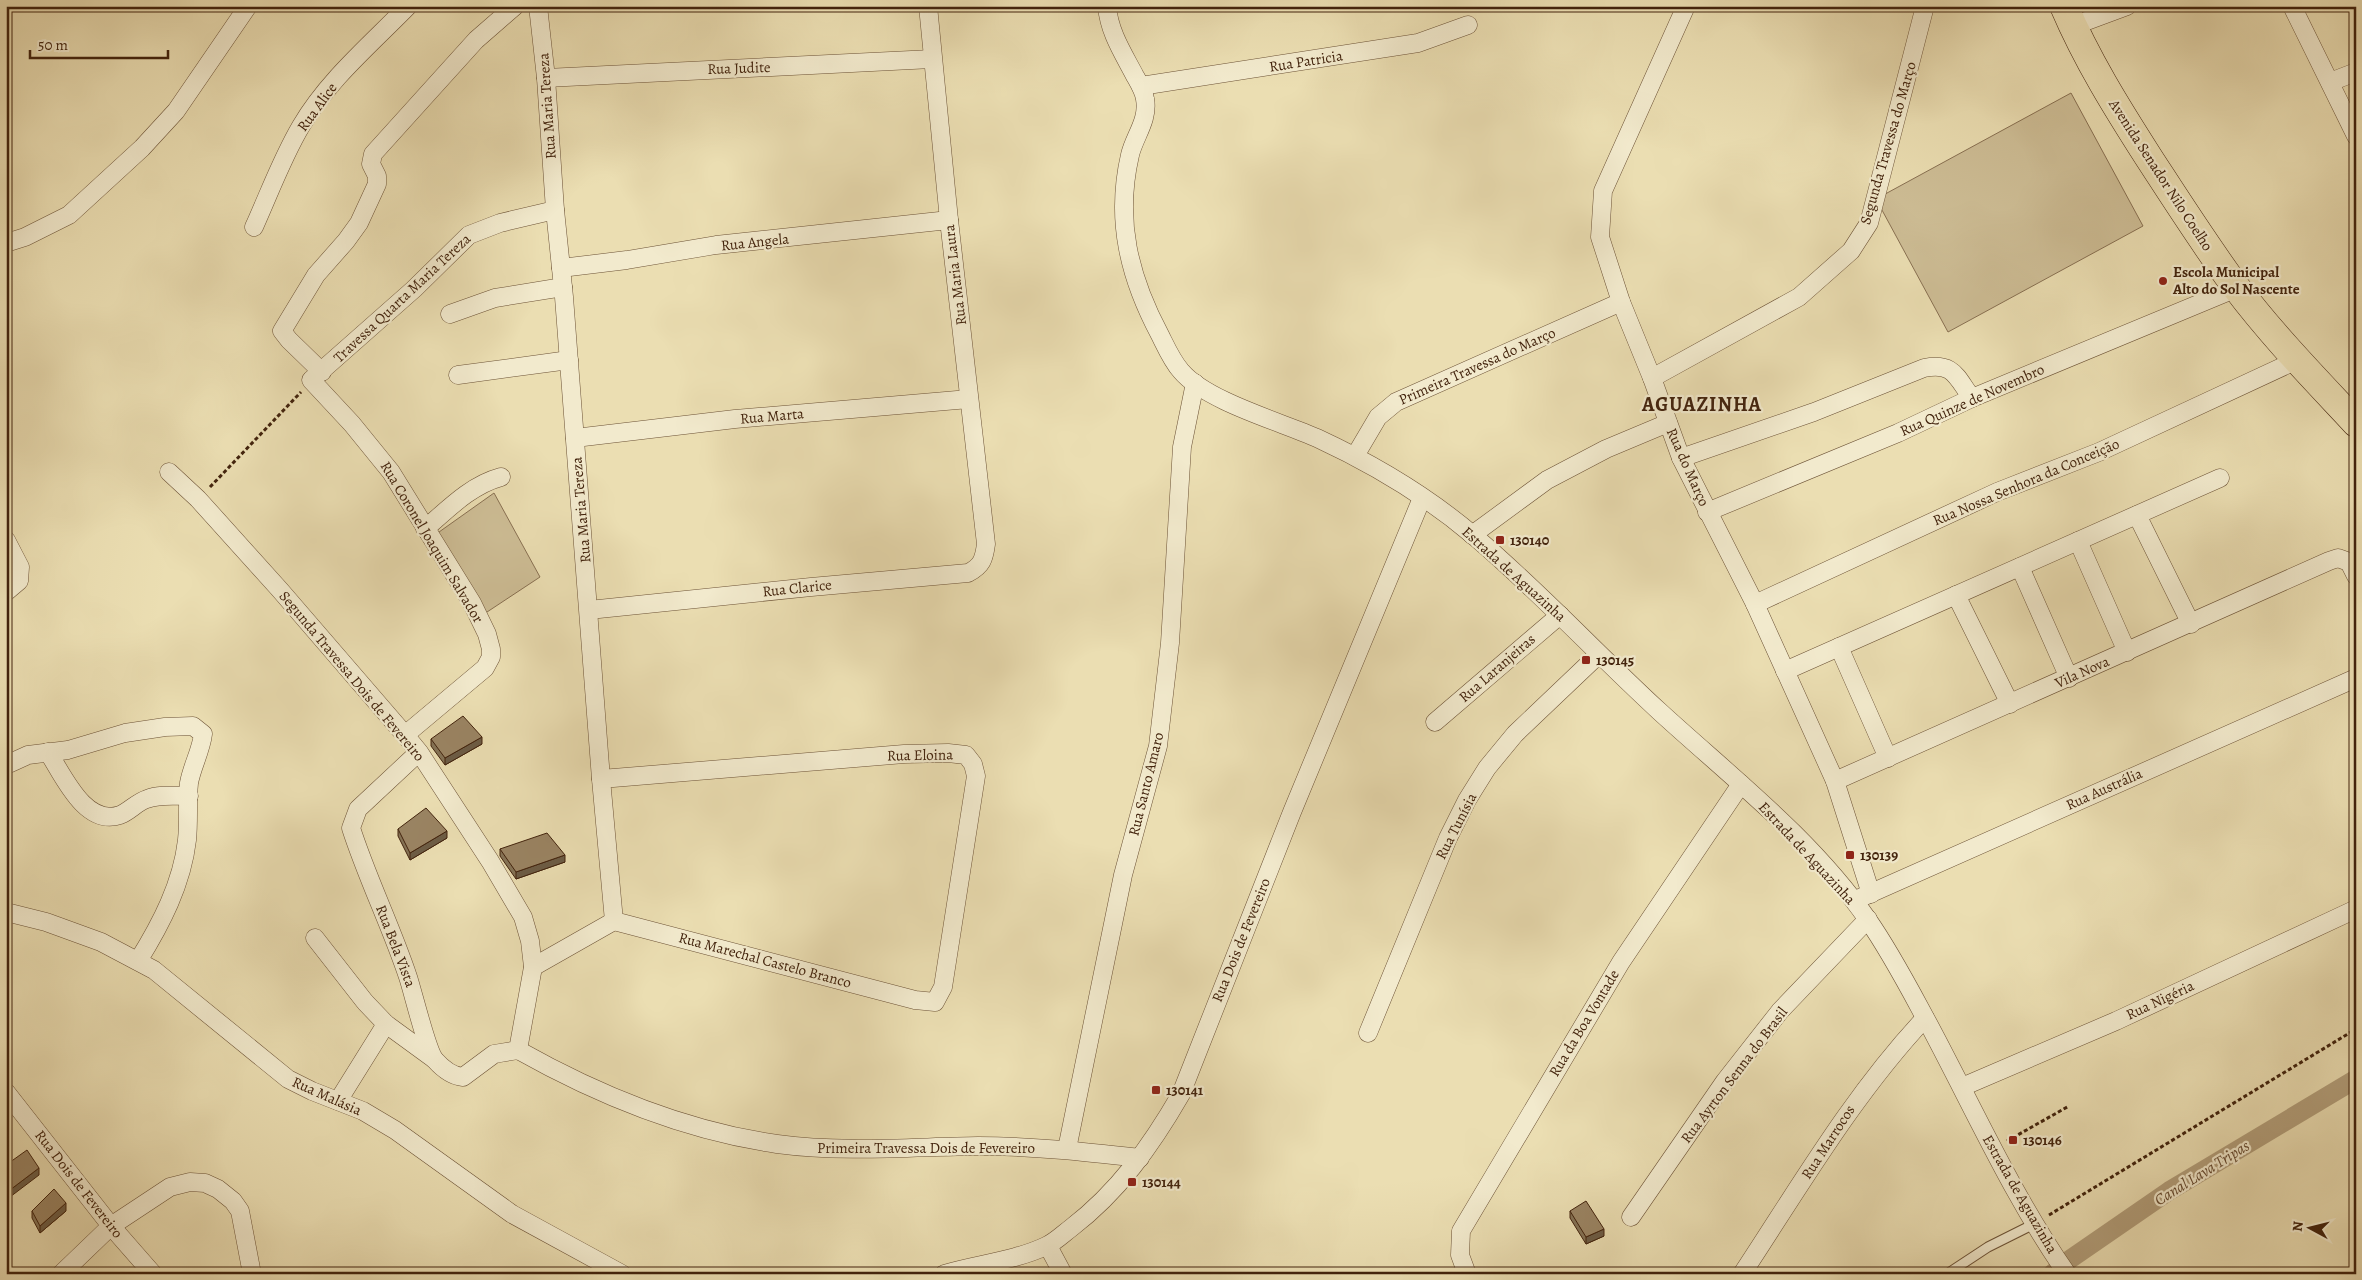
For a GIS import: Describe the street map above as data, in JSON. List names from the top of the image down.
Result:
{
  "streets": {
    "main road": ["Avenida Senador Nilo Coelho"],
    "street": [
      "Rua Patricia",
      "Rua Judite",
      "Rua Maria Tereza",
      "Rua Alice",
      "Segunda Travessa do Março",
      "Rua Angela",
      "Rua Maria Laura",
      "Travessa Quarta Maria Tereza",
      "Primeira Travessa do Março",
      "Rua Quinze de Novembro",
      "Rua Marta",
      "Rua do Março",
      "Rua Nossa Senhora da Conceição",
      "Rua Coronel Joaquim Salvador",
      "Estrada de Aguazinha",
      "Rua Clarice",
      "Rua Laranjeiras",
      "Vila Nova",
      "Segunda Travessa Dois de Fevereiro",
      "Rua Eloina",
      "Rua Santo Amaro",
      "Rua Austrália",
      "Rua Tunísia",
      "Rua Dois de Fevereiro",
      "Rua Bela Vista",
      "Rua Marechal Castelo Branco",
      "Rua Nigéria",
      "Rua da Boa Vontade",
      "Rua Ayrton Senna do Brasil",
      "Rua Malásia",
      "Rua Marrocos",
      "Primeira Travessa Dois de Fevereiro"
    ]
  },
  "crossings": [
    ["Rua Patricia", "Estrada de Aguazinha"],
    ["Rua Judite", "Rua Maria Tereza"],
    ["Rua Judite", "Rua Maria Laura"],
    ["Rua Maria Tereza", "Rua Angela"],
    ["Rua Maria Tereza", "Travessa Quarta Maria Tereza"],
    ["Rua Maria Tereza", "Rua Marta"],
    ["Rua Maria Tereza", "Rua Clarice"],
    ["Rua Maria Tereza", "Rua Eloina"],
    ["Rua Maria Tereza", "Rua Marechal Castelo Branco"],
    ["Segunda Travessa do Março", "Rua do Março"],
    ["Avenida Senador Nilo Coelho", "Rua Quinze de Novembro"],
    ["Avenida Senador Nilo Coelho", "Rua Nossa Senhora da Conceição"],
    ["Rua Angela", "Rua Maria Laura"],
    ["Rua Maria Laura", "Rua Marta"],
    ["Rua Maria Laura", "Rua Clarice"],
    ["Travessa Quarta Maria Tereza", "Rua Coronel Joaquim Salvador"],
    ["Primeira Travessa do Março", "Rua do Março"],
    ["Primeira Travessa do Março", "Estrada de Aguazinha"],
    ["Rua Quinze de Novembro", "Rua do Março"],
    ["Rua do Março", "Rua Nossa Senhora da Conceição"],
    ["Rua do Março", "Vila Nova"],
    ["Rua do Março", "Rua Austrália"],
    ["Rua Coronel Joaquim Salvador", "Segunda Travessa Dois de Fevereiro"],
    ["Estrada de Aguazinha", "Rua Laranjeiras"],
    ["Estrada de Aguazinha", "Rua Santo Amaro"],
    ["Estrada de Aguazinha", "Rua Austrália"],
    ["Estrada de Aguazinha", "Rua Tunísia"],
    ["Estrada de Aguazinha", "Rua Dois de Fevereiro"],
    ["Estrada de Aguazinha", "Rua Nigéria"],
    ["Estrada de Aguazinha", "Rua da Boa Vontade"],
    ["Estrada de Aguazinha", "Rua Ayrton Senna do Brasil"],
    ["Estrada de Aguazinha", "Rua Marrocos"],
    ["Segunda Travessa Dois de Fevereiro", "Rua Bela Vista"],
    ["Segunda Travessa Dois de Fevereiro", "Primeira Travessa Dois de Fevereiro"],
    ["Rua Eloina", "Rua Marechal Castelo Branco"],
    ["Rua Santo Amaro", "Primeira Travessa Dois de Fevereiro"],
    ["Rua Dois de Fevereiro", "Primeira Travessa Dois de Fevereiro"]
  ],
  "districts": ["AGUAZINHA"],
  "water": ["Canal Lava Tripas"],
  "places": {
    "other": ["Escola Municipal Alto do Sol Nascente"],
    "transit": [
      "130140",
      "130145",
      "130139",
      "130141",
      "130146",
      "130144"
    ]
  },
  "scale_bar": "50 m",
  "north": "left"
}
